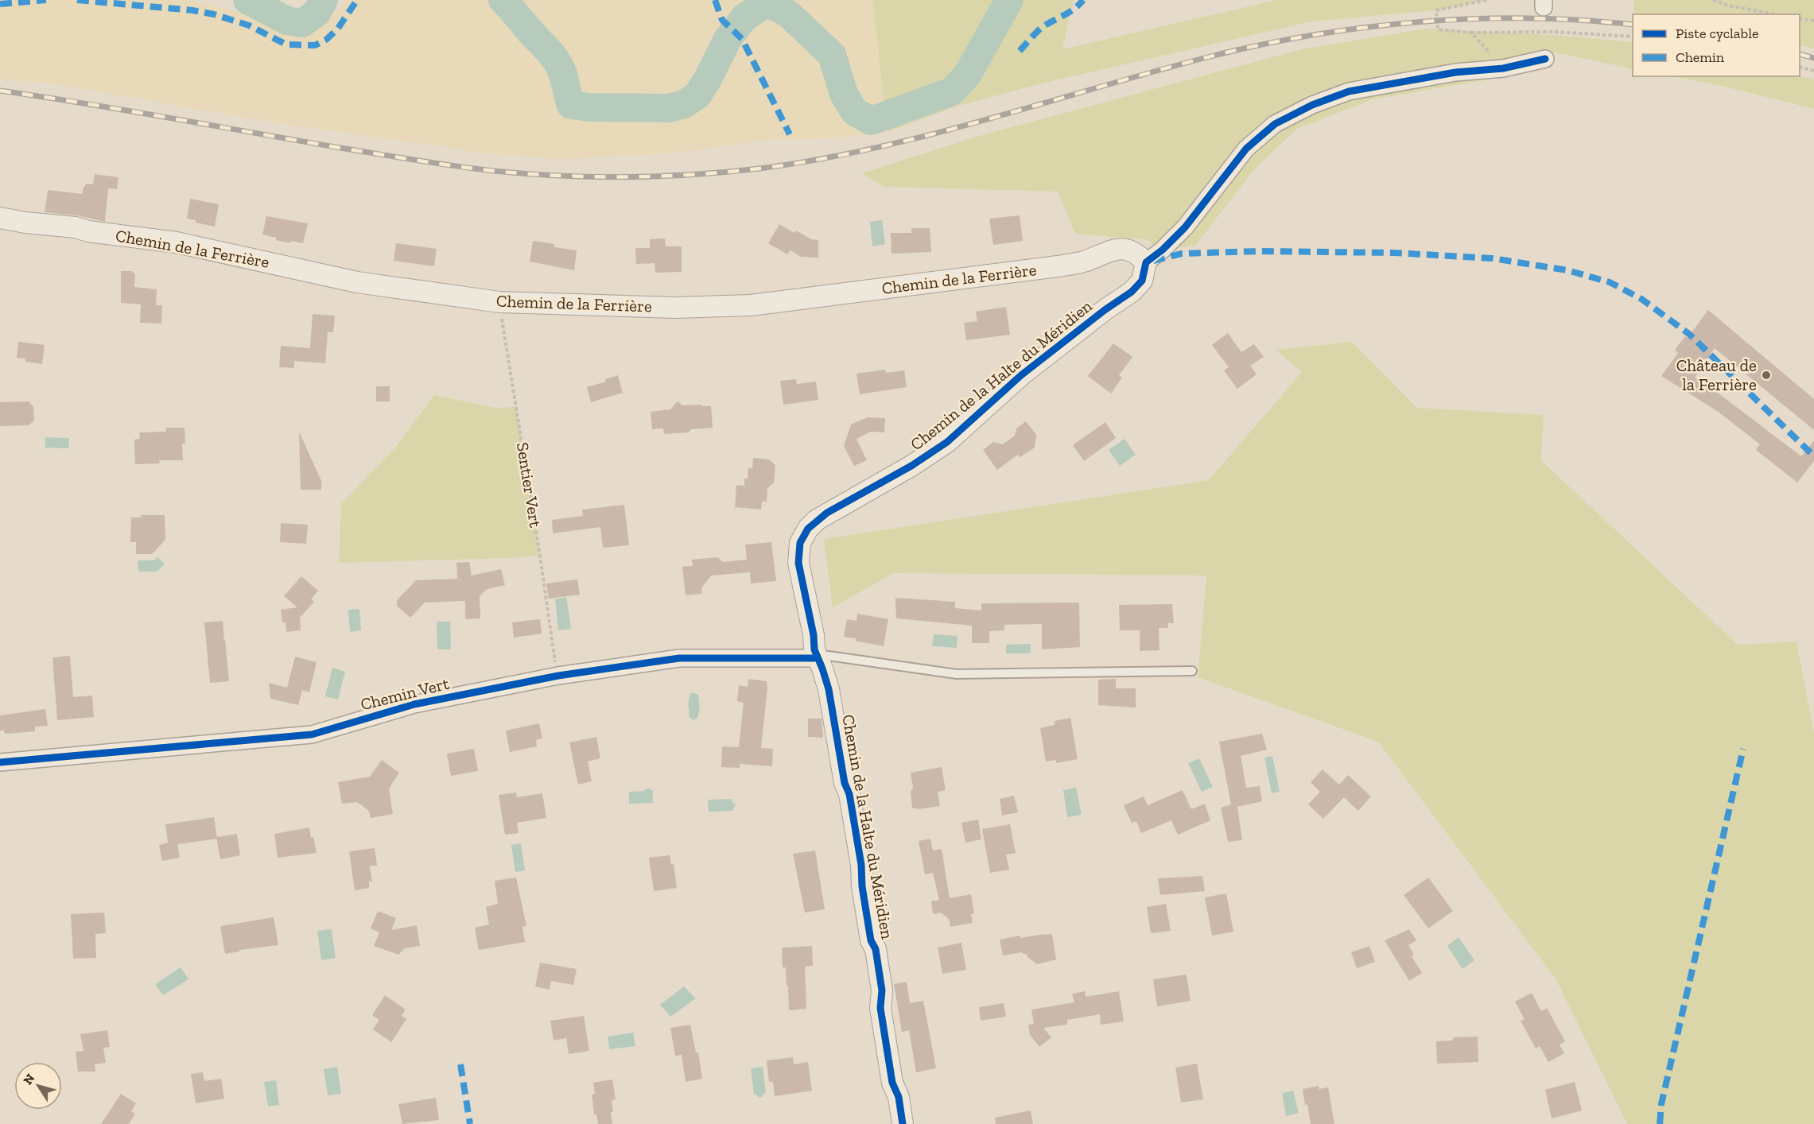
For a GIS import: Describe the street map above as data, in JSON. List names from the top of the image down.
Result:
{
  "streets": {
    "street": ["Chemin de la Ferrière", "Chemin de la Halte du Méridien", "Chemin Vert"],
    "path": ["Sentier Vert"]
  },
  "crossings": [
    ["Chemin de la Ferrière", "Chemin de la Halte du Méridien"],
    ["Chemin de la Ferrière", "Sentier Vert"],
    ["Chemin de la Halte du Méridien", "Chemin Vert"]
  ],
  "places": ["Château de la Ferrière"],
  "legend": ["Piste cyclable", "Chemin"],
  "north": "top left"
}
